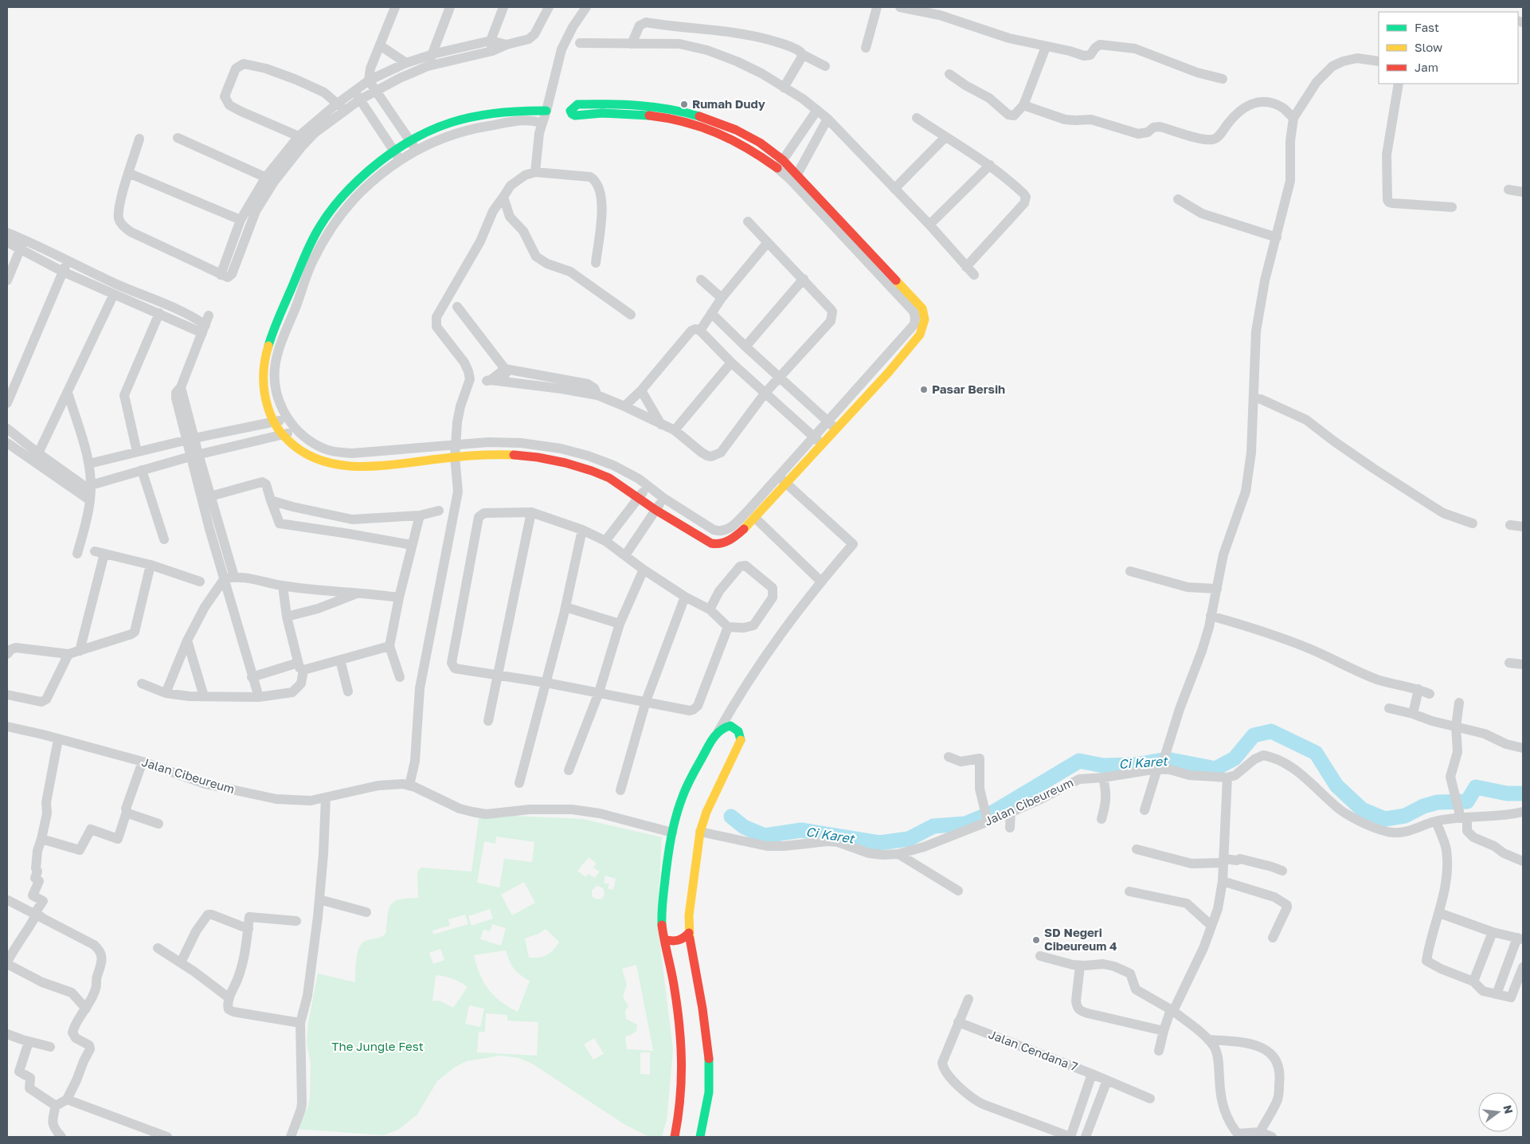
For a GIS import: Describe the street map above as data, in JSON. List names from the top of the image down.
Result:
{
  "streets": {
    "street": ["Jalan Cibeureum", "Jalan Cendana 7"]
  },
  "water": ["Ci Karet"],
  "parks": ["The Jungle Fest"],
  "places": ["Rumah Dudy", "Pasar Bersih", "SD Negeri Cibeureum 4"],
  "legend": ["Fast", "Slow", "Jam"],
  "north": "right"
}
